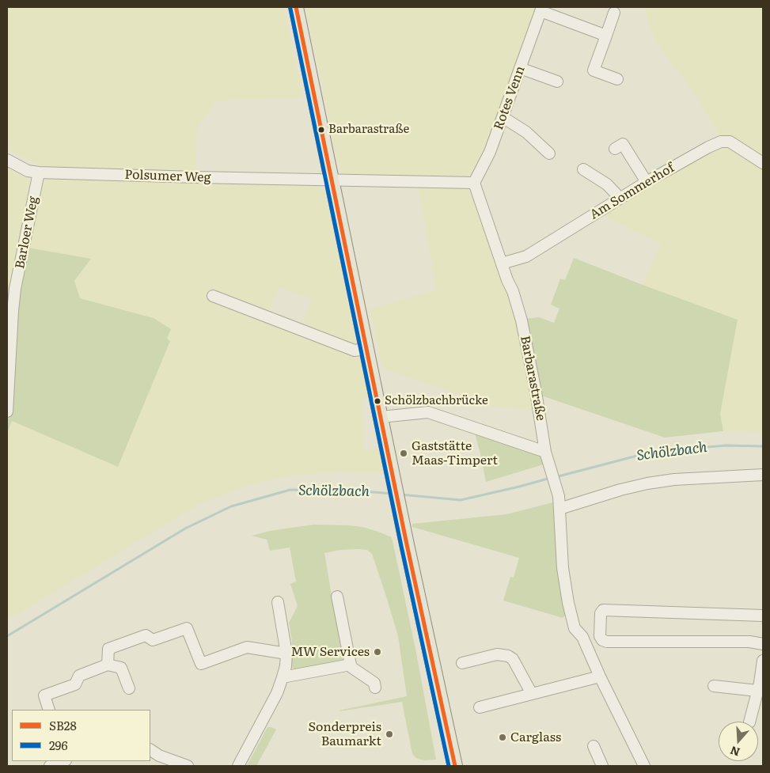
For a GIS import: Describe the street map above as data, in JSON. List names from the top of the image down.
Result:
{
  "streets": {
    "street": [
      "Rotes Venn",
      "Polsumer Weg",
      "Am Sommerhof",
      "Barloer Weg",
      "Barbarastraße"
    ]
  },
  "crossings": [
    ["Rotes Venn", "Barbarastraße"],
    ["Polsumer Weg", "Barloer Weg"],
    ["Am Sommerhof", "Barbarastraße"]
  ],
  "water": ["Schölzbach"],
  "places": [
    "Barbarastraße",
    "Schölzbachbrücke",
    "Gaststätte Maas-Timpert",
    "MW Services",
    "Sonderpreis Baumarkt",
    "Carglass"
  ],
  "lines": ["transit line SB28", "transit line 296"],
  "legend": ["SB28", "296"],
  "north": "bottom"
}
